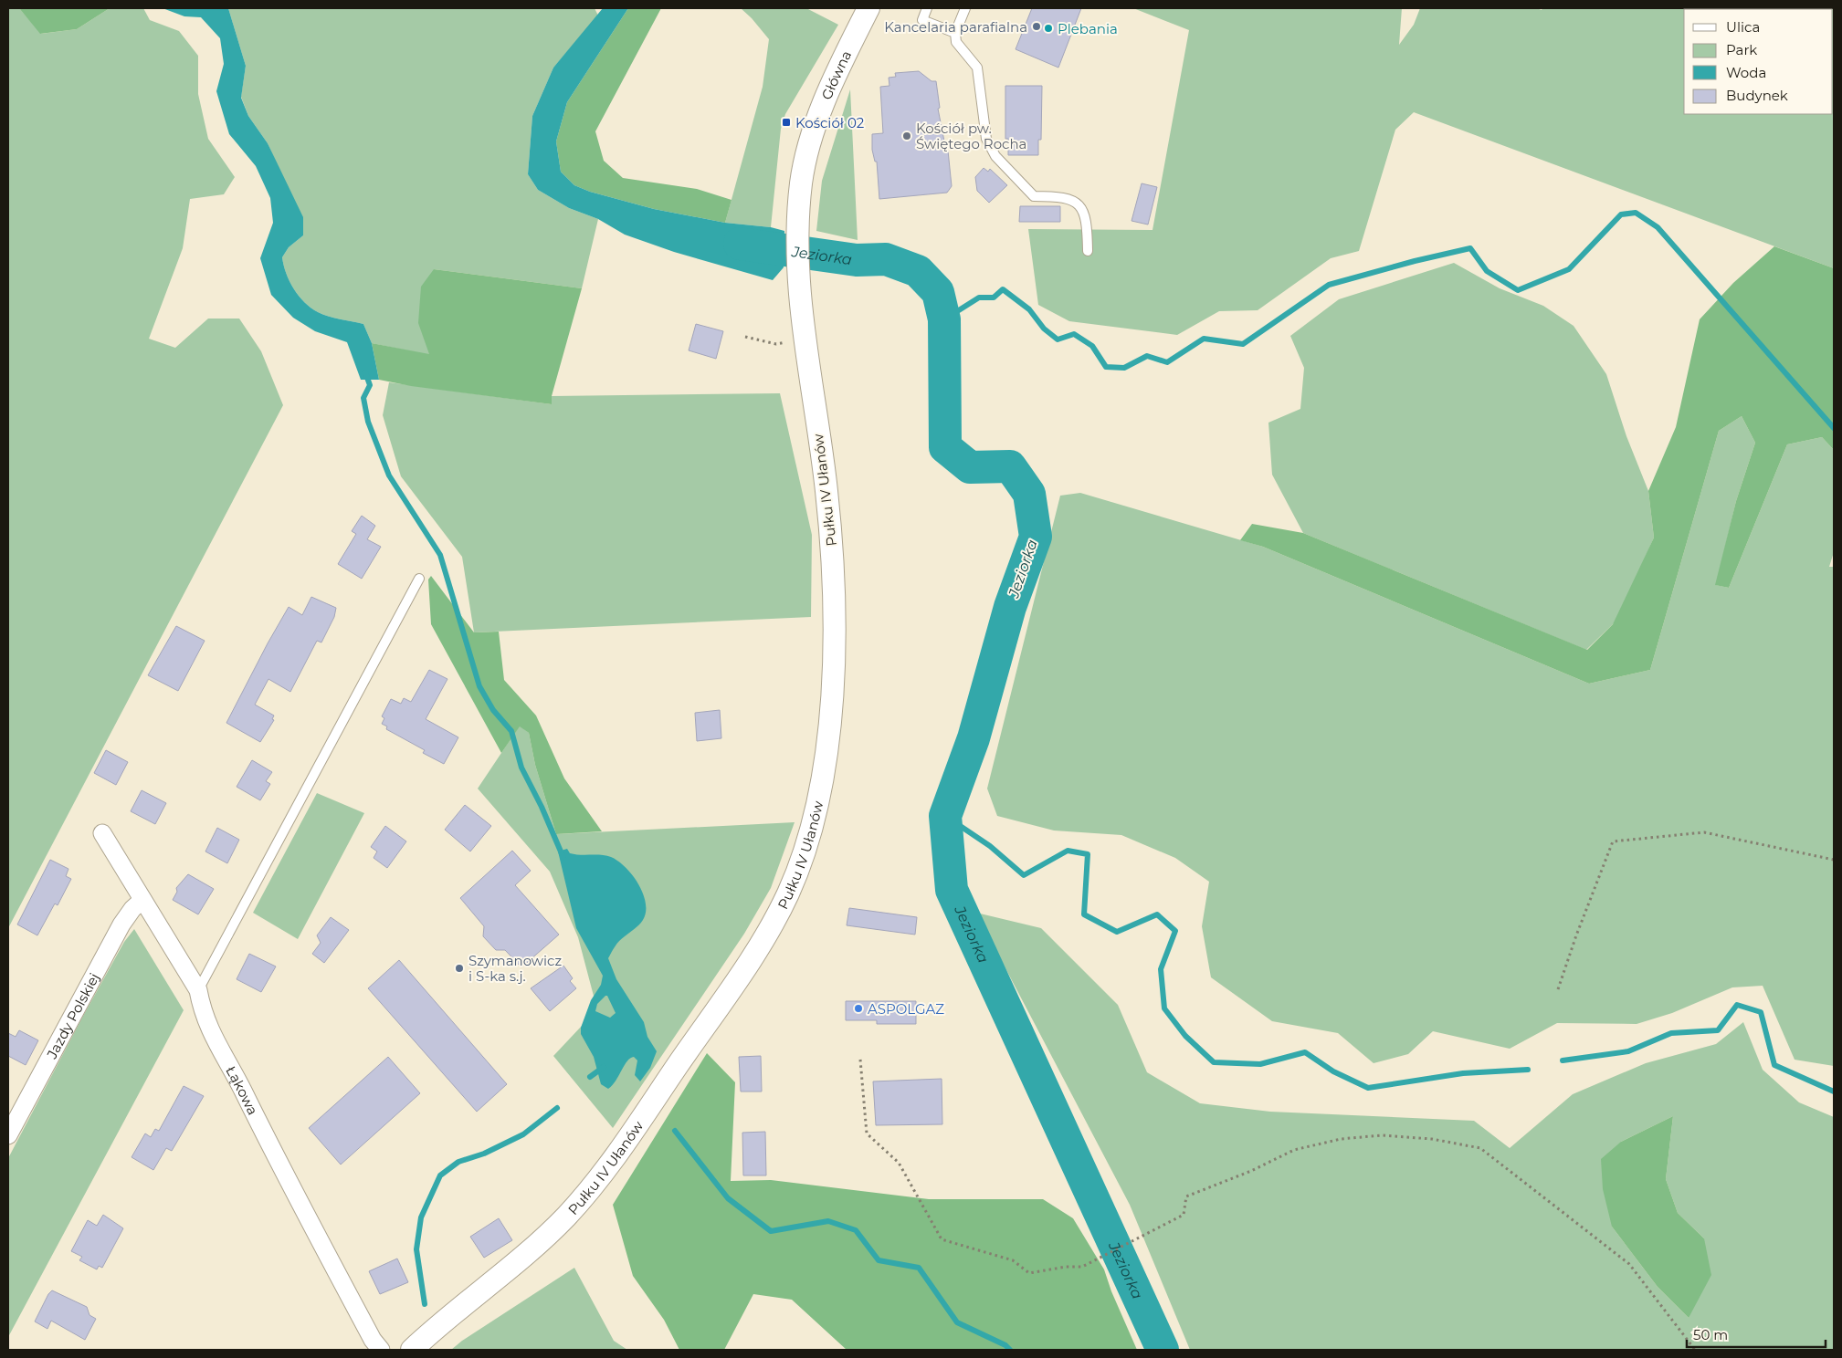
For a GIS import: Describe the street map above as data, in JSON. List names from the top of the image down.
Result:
{
  "streets": {
    "street": [
      "Główna",
      "Pułku IV Ułanów",
      "Jazdy Polskiej",
      "Łąkowa"
    ]
  },
  "crossings": [
    ["Główna", "Pułku IV Ułanów"],
    ["Jazdy Polskiej", "Łąkowa"]
  ],
  "water": ["Jeziorka"],
  "places": {
    "other": [
      "Kancelaria parafialna",
      "Plebania",
      "Kościół pw. Świętego Rocha",
      "Szymanowicz i S-ka s.j.",
      "ASPOLGAZ"
    ],
    "transit": ["Kościół 02"]
  },
  "legend": [
    "Ulica",
    "Park",
    "Woda",
    "Budynek"
  ],
  "scale_bar": "50 m"
}
